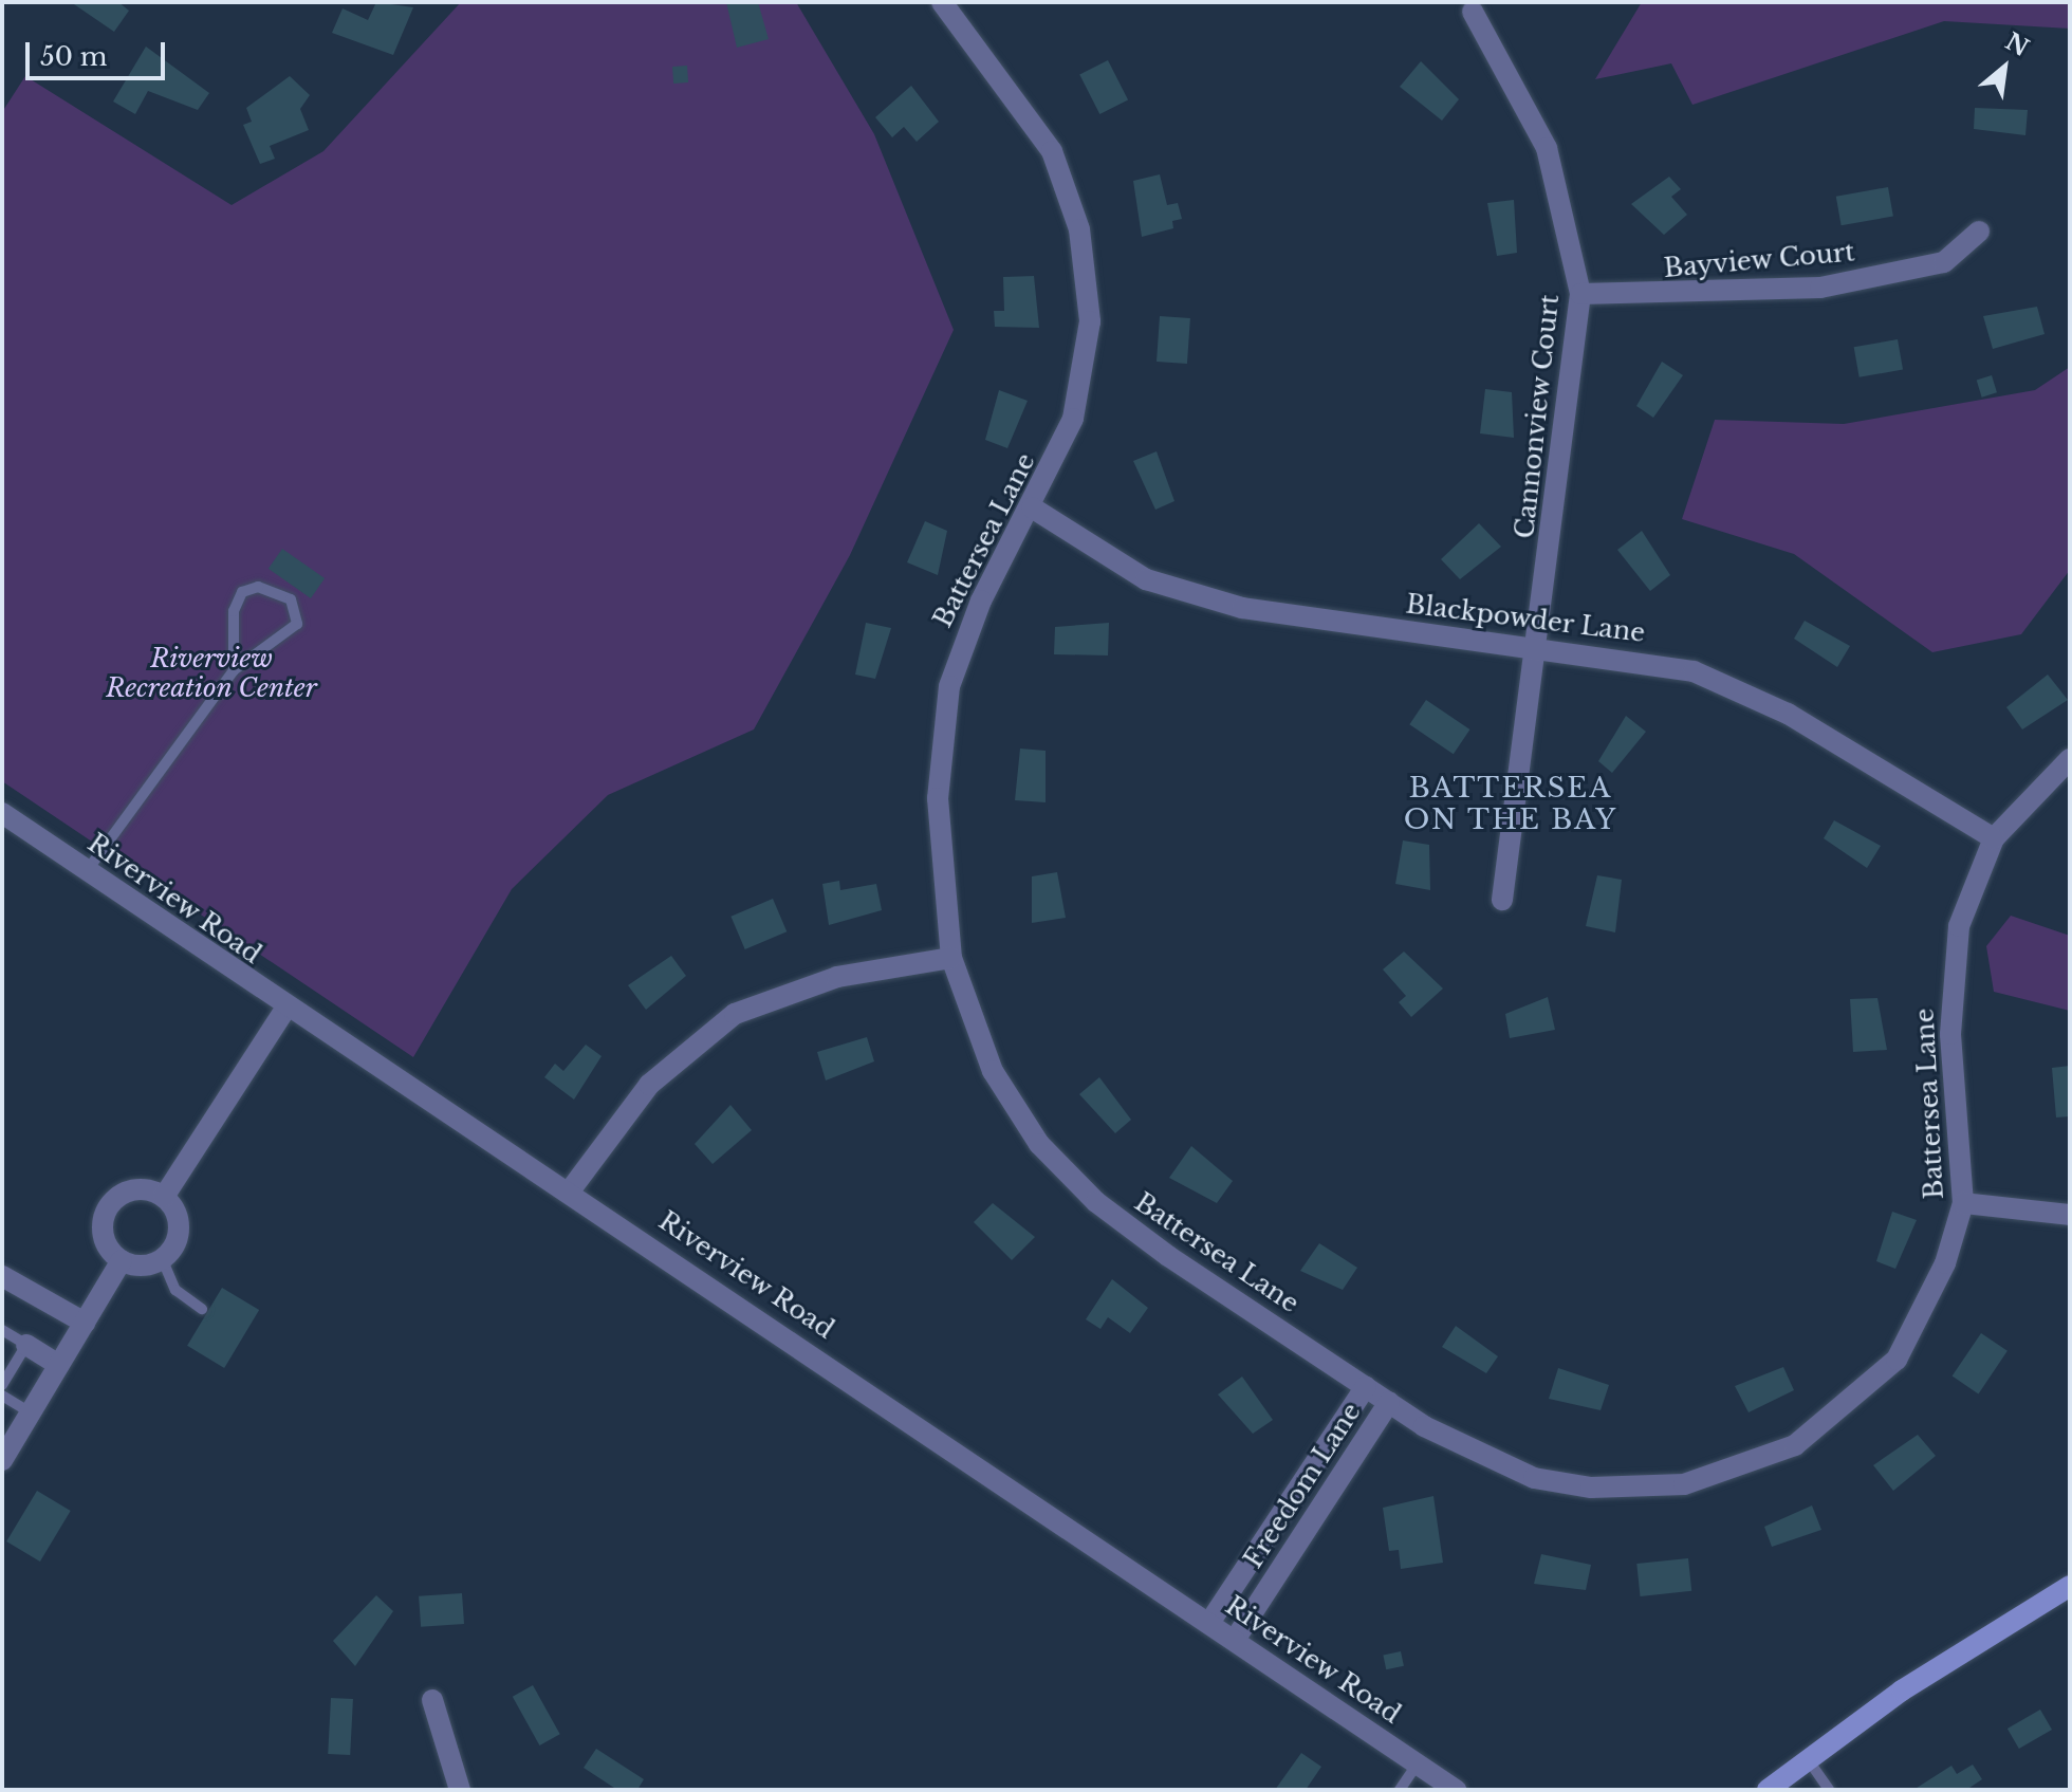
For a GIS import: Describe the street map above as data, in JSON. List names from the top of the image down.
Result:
{
  "streets": {
    "street": [
      "Bayview Court",
      "Cannonview Court",
      "Battersea Lane",
      "Blackpowder Lane",
      "Riverview Road",
      "Freedom Lane"
    ]
  },
  "crossings": [
    ["Bayview Court", "Cannonview Court"],
    ["Cannonview Court", "Blackpowder Lane"],
    ["Battersea Lane", "Blackpowder Lane"],
    ["Battersea Lane", "Freedom Lane"],
    ["Riverview Road", "Freedom Lane"]
  ],
  "districts": ["BATTERSEA ON THE BAY"],
  "parks": ["Riverview Recreation Center"],
  "scale_bar": "50 m",
  "north": "top right"
}
